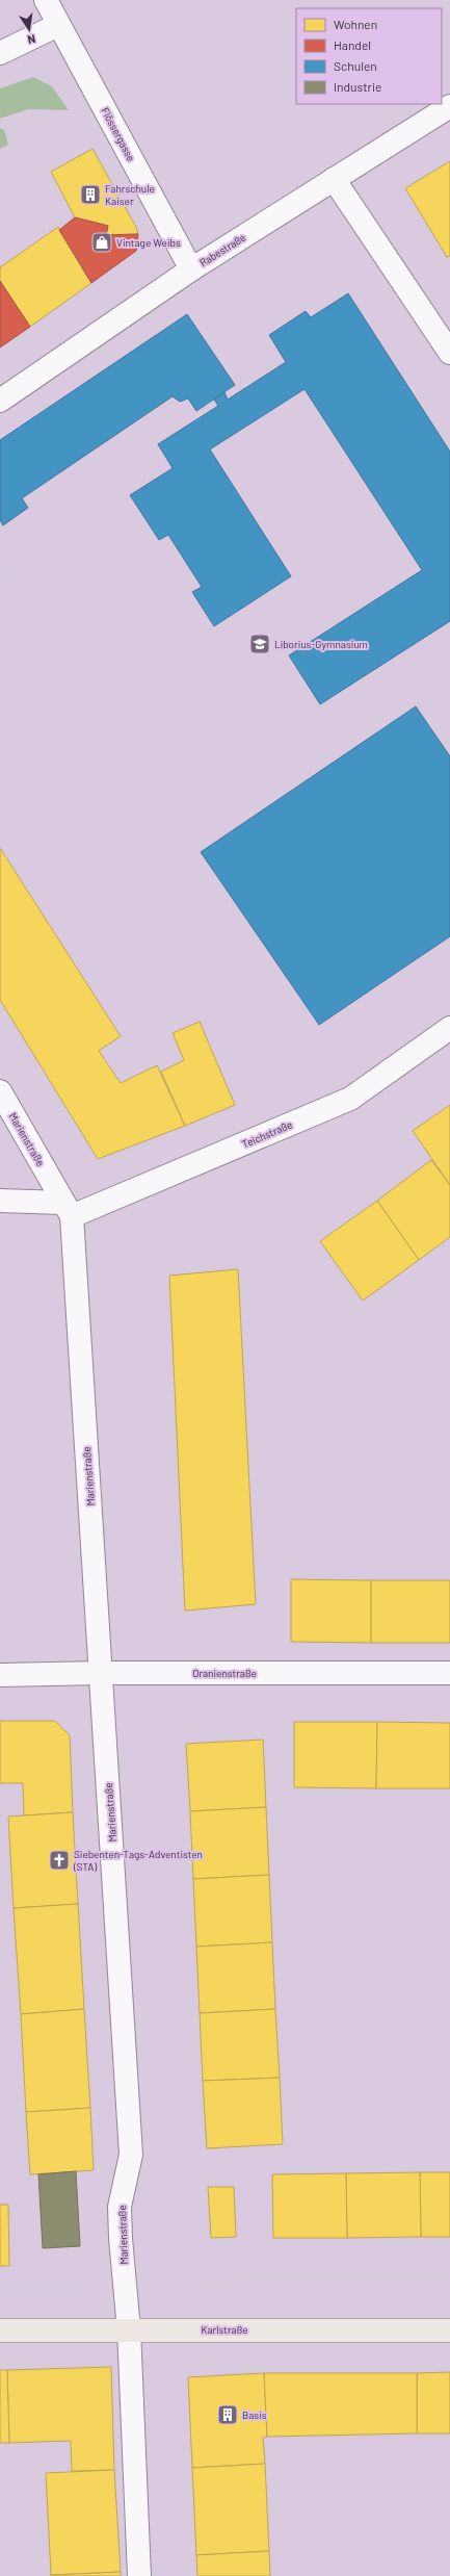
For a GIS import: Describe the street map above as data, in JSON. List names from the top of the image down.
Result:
{
  "streets": {
    "main road": ["Karlstraße"],
    "street": [
      "Flössergasse",
      "Rabestraße",
      "Teichstraße",
      "Marienstraße",
      "Oranienstraße"
    ]
  },
  "crossings": [
    ["Flössergasse", "Rabestraße"],
    ["Teichstraße", "Marienstraße"],
    ["Marienstraße", "Oranienstraße"],
    ["Marienstraße", "Karlstraße"]
  ],
  "places": {
    "building": ["Fahrschule Kaiser", "Basis"],
    "shop": ["Vintage Weibs"],
    "school or university": ["Liborius-Gymnasium"],
    "church": ["Siebenten-Tags-Adventisten (STA)"]
  },
  "legend": [
    "Wohnen",
    "Handel",
    "Schulen",
    "Industrie"
  ],
  "north": "bottom"
}
